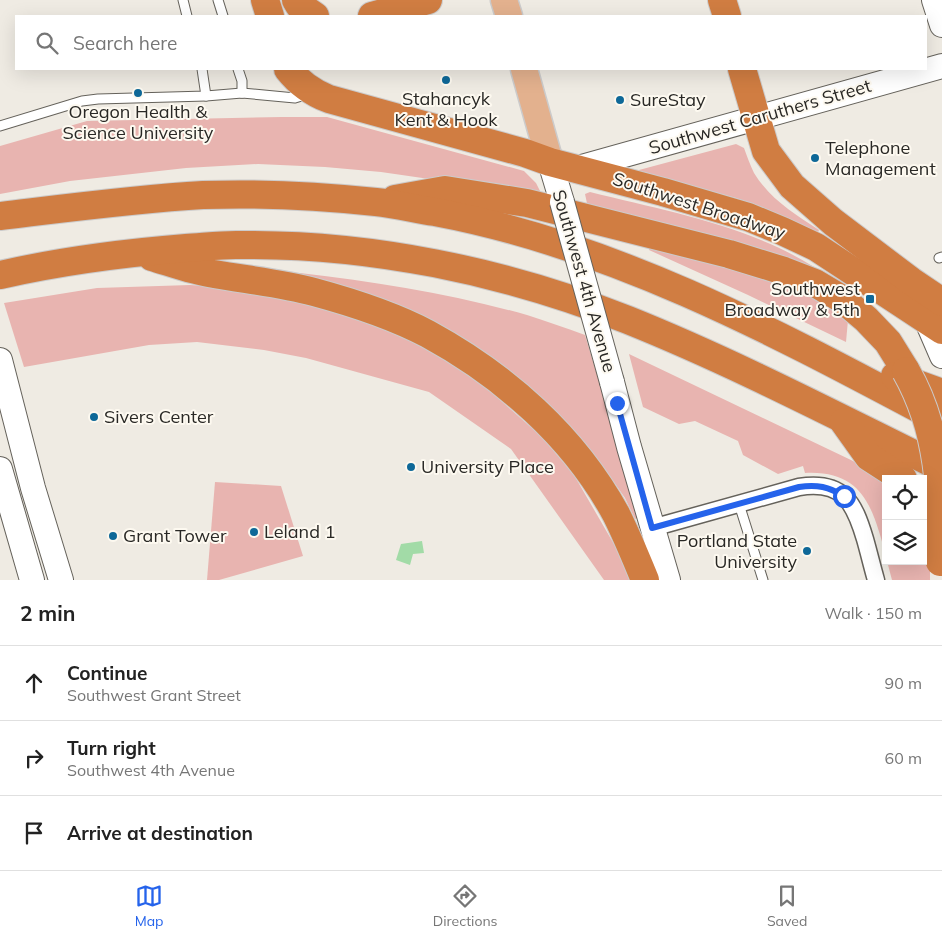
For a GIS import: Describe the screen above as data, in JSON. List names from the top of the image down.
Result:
{
  "streets": {
    "highway": ["Southwest Broadway"],
    "main road": ["Southwest Caruthers Street", "Southwest 4th Avenue"]
  },
  "crossings": [
    ["Southwest Caruthers Street", "Southwest Broadway"],
    ["Southwest Broadway", "Southwest 4th Avenue"]
  ],
  "places": {
    "other": [
      "Stahancyk Kent & Hook",
      "Oregon Health & Science University",
      "SureStay",
      "Telephone Management",
      "Sivers Center",
      "University Place",
      "Leland 1",
      "Grant Tower",
      "Portland State University"
    ],
    "transit": ["Southwest Broadway & 5th"]
  },
  "page": {
    "search": "Search here",
    "heading": ["2 min", "Walk · 150 m"],
    "list": [
      ["Continue", "Southwest Grant Street", "90 m"],
      ["Turn right", "Southwest 4th Avenue", "60 m"],
      "Arrive at destination"
    ],
    "nav": ["Map", "Directions", "Saved"]
  }
}
